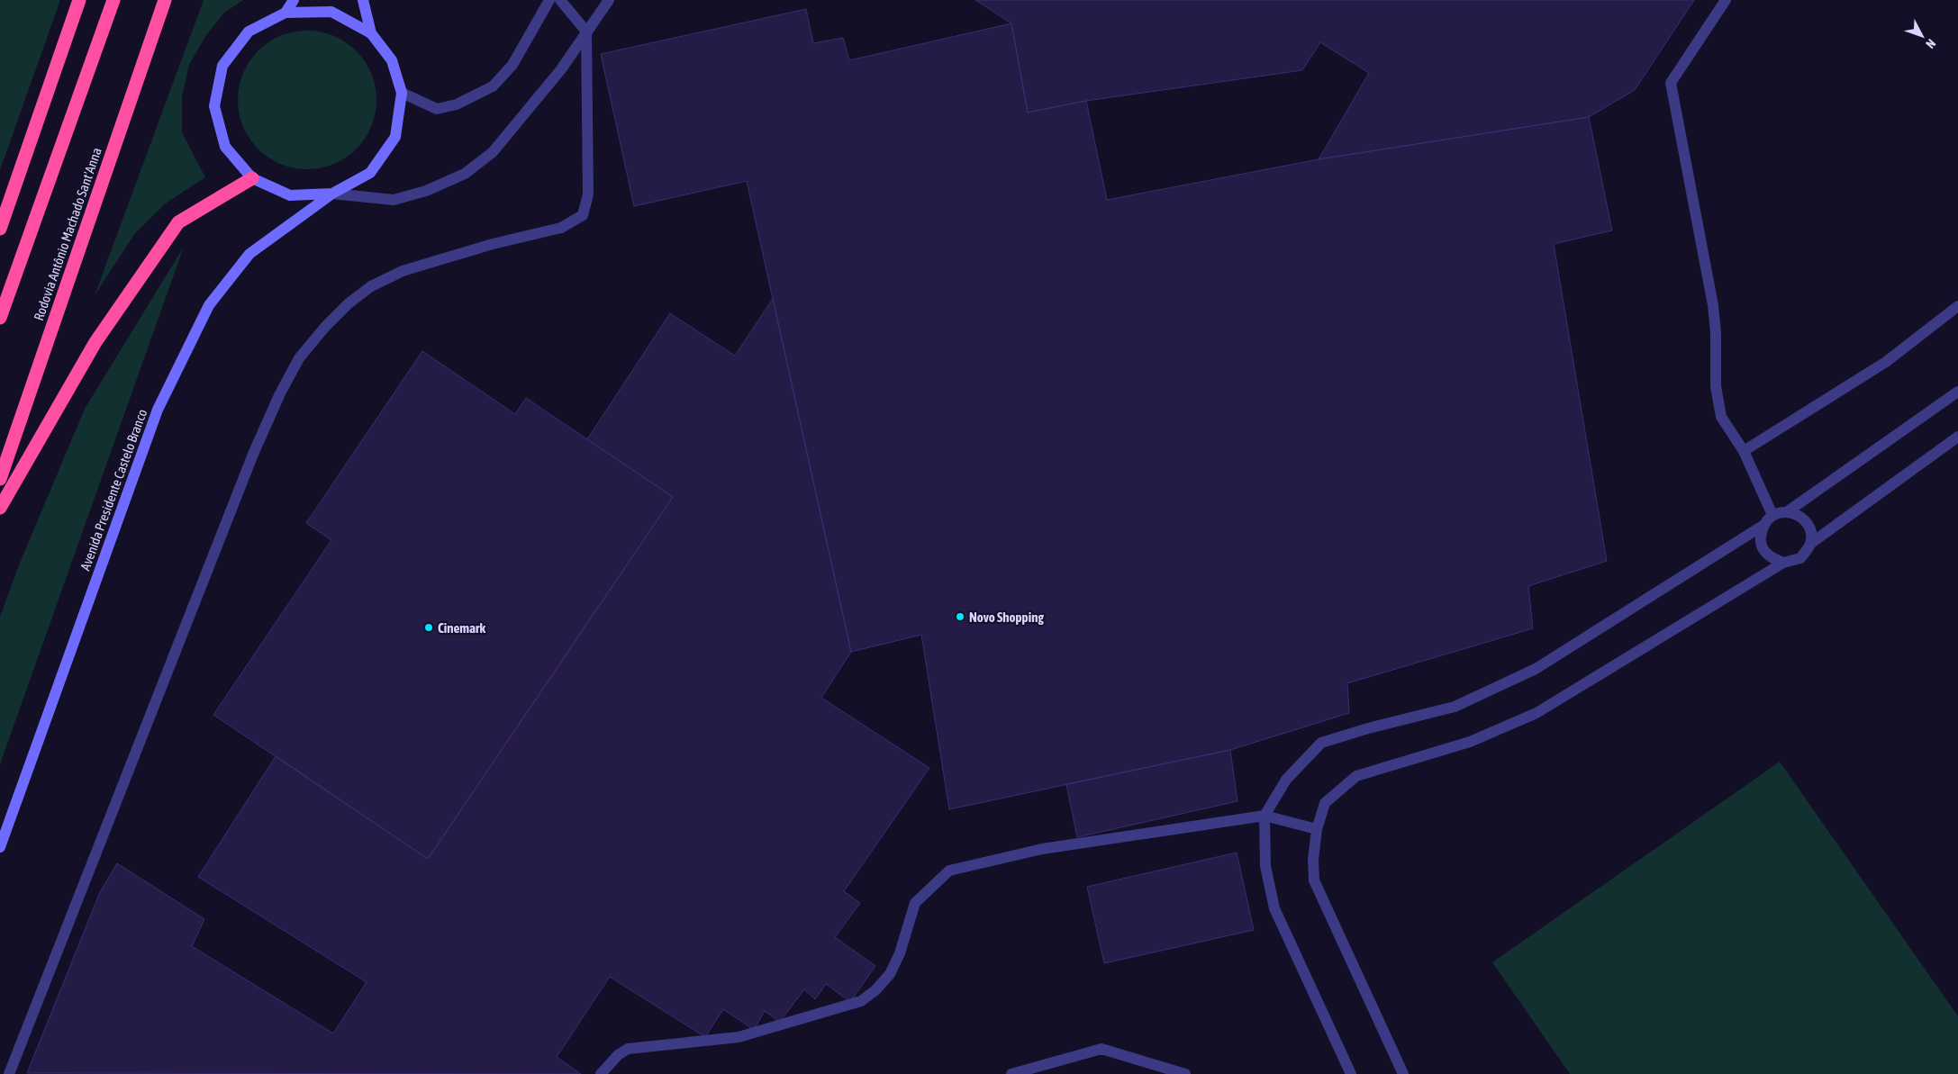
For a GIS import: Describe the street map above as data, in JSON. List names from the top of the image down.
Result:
{
  "streets": {
    "highway": ["Rodovia Antônio Machado Sant'Anna"],
    "main road": ["Avenida Presidente Castelo Branco"]
  },
  "places": ["Novo Shopping", "Cinemark"],
  "north": "bottom right"
}
